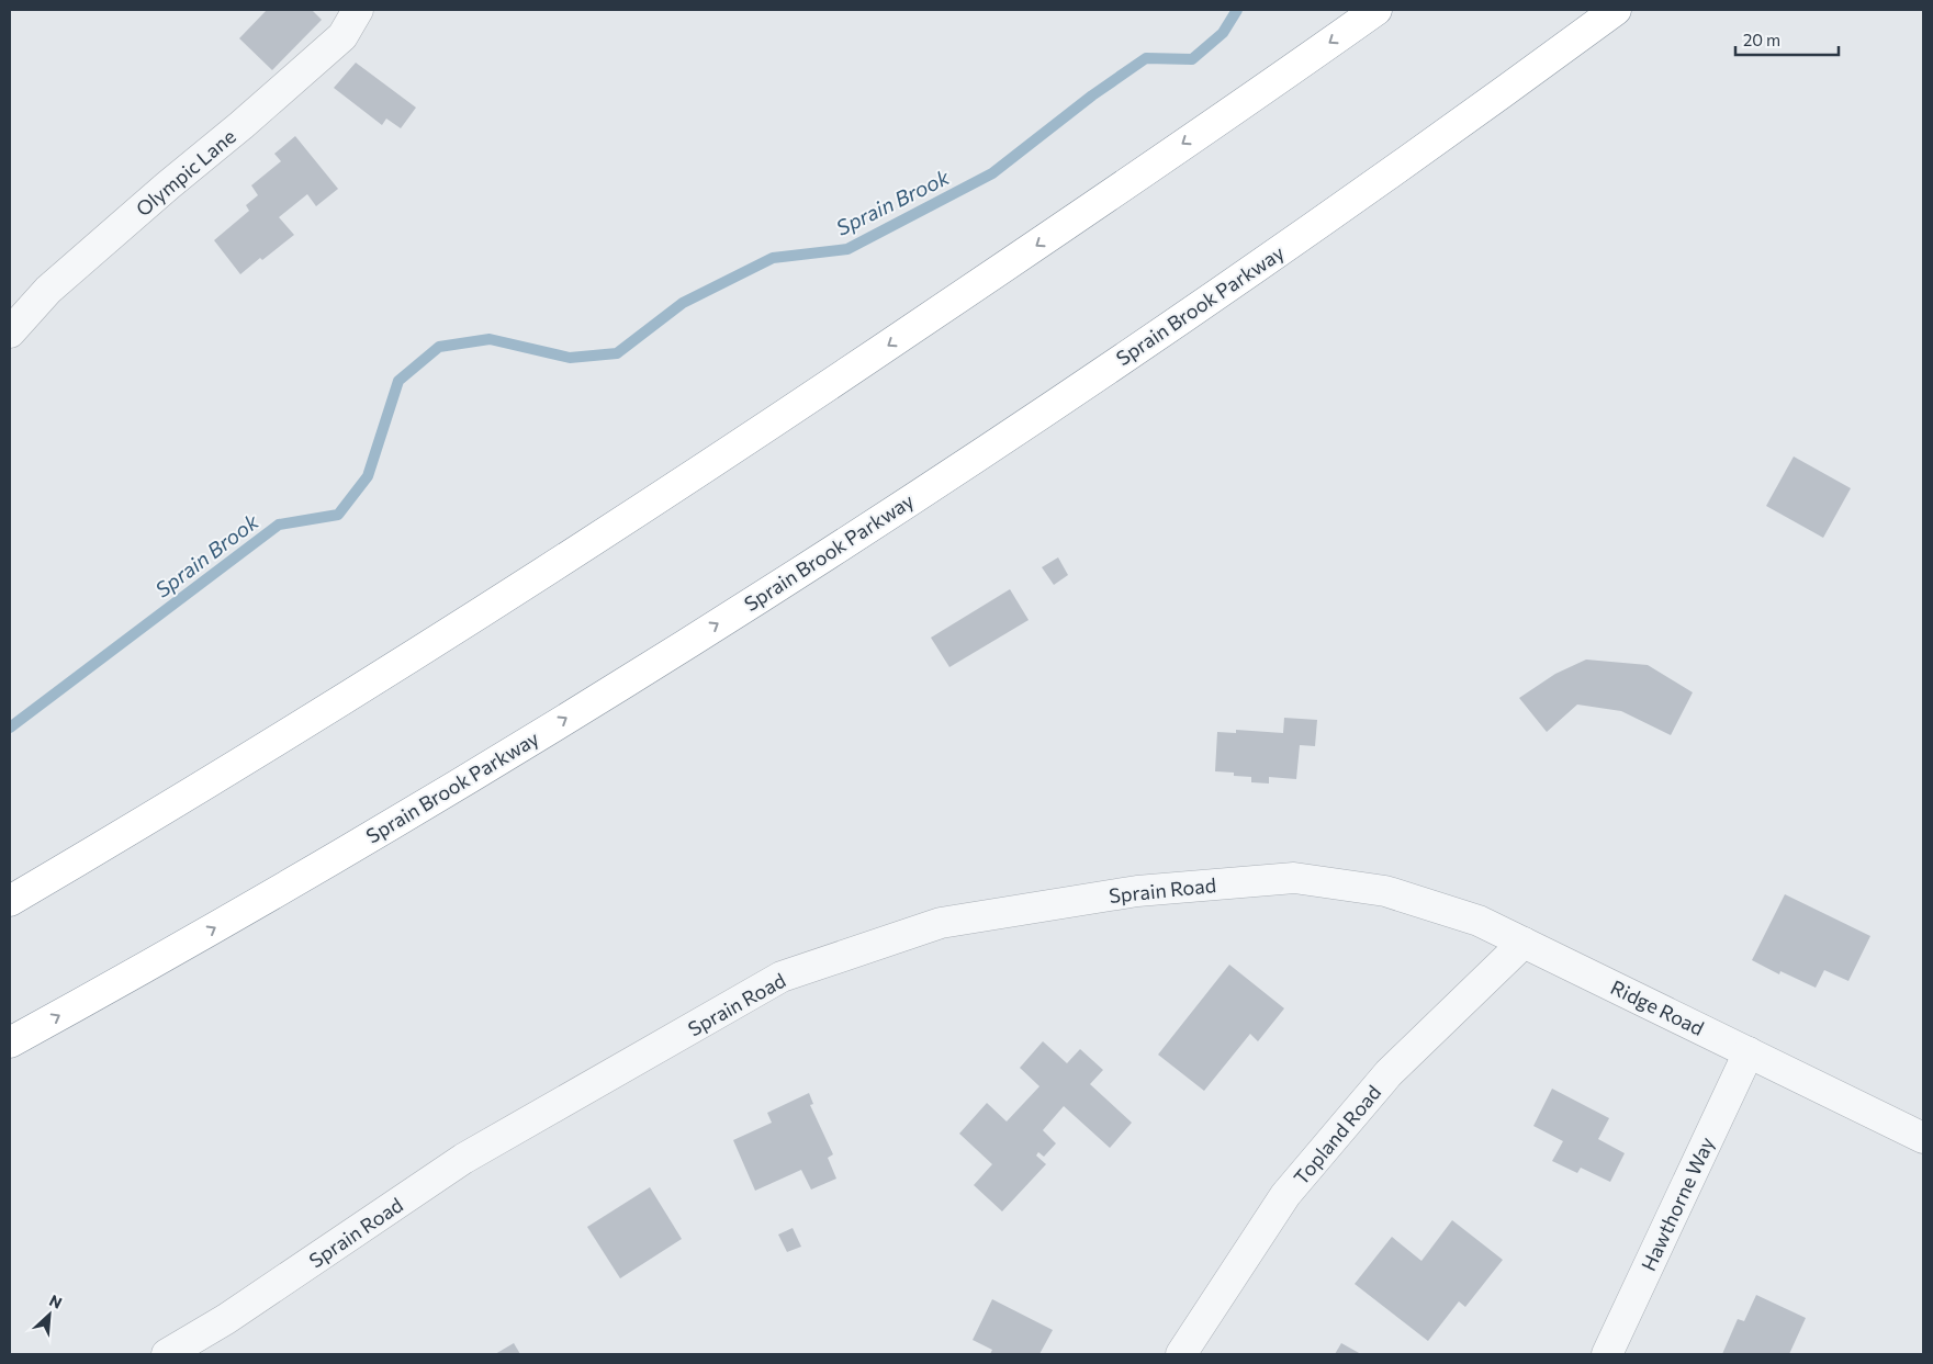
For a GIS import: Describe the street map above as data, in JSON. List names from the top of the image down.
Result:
{
  "streets": {
    "highway": ["Sprain Brook Parkway"],
    "street": [
      "Olympic Lane",
      "Sprain Road",
      "Ridge Road",
      "Topland Road",
      "Hawthorne Way"
    ]
  },
  "crossings": [
    ["Sprain Road", "Ridge Road"],
    ["Ridge Road", "Topland Road"],
    ["Ridge Road", "Hawthorne Way"]
  ],
  "water": ["Sprain Brook"],
  "scale_bar": "20 m",
  "north": "top right"
}
